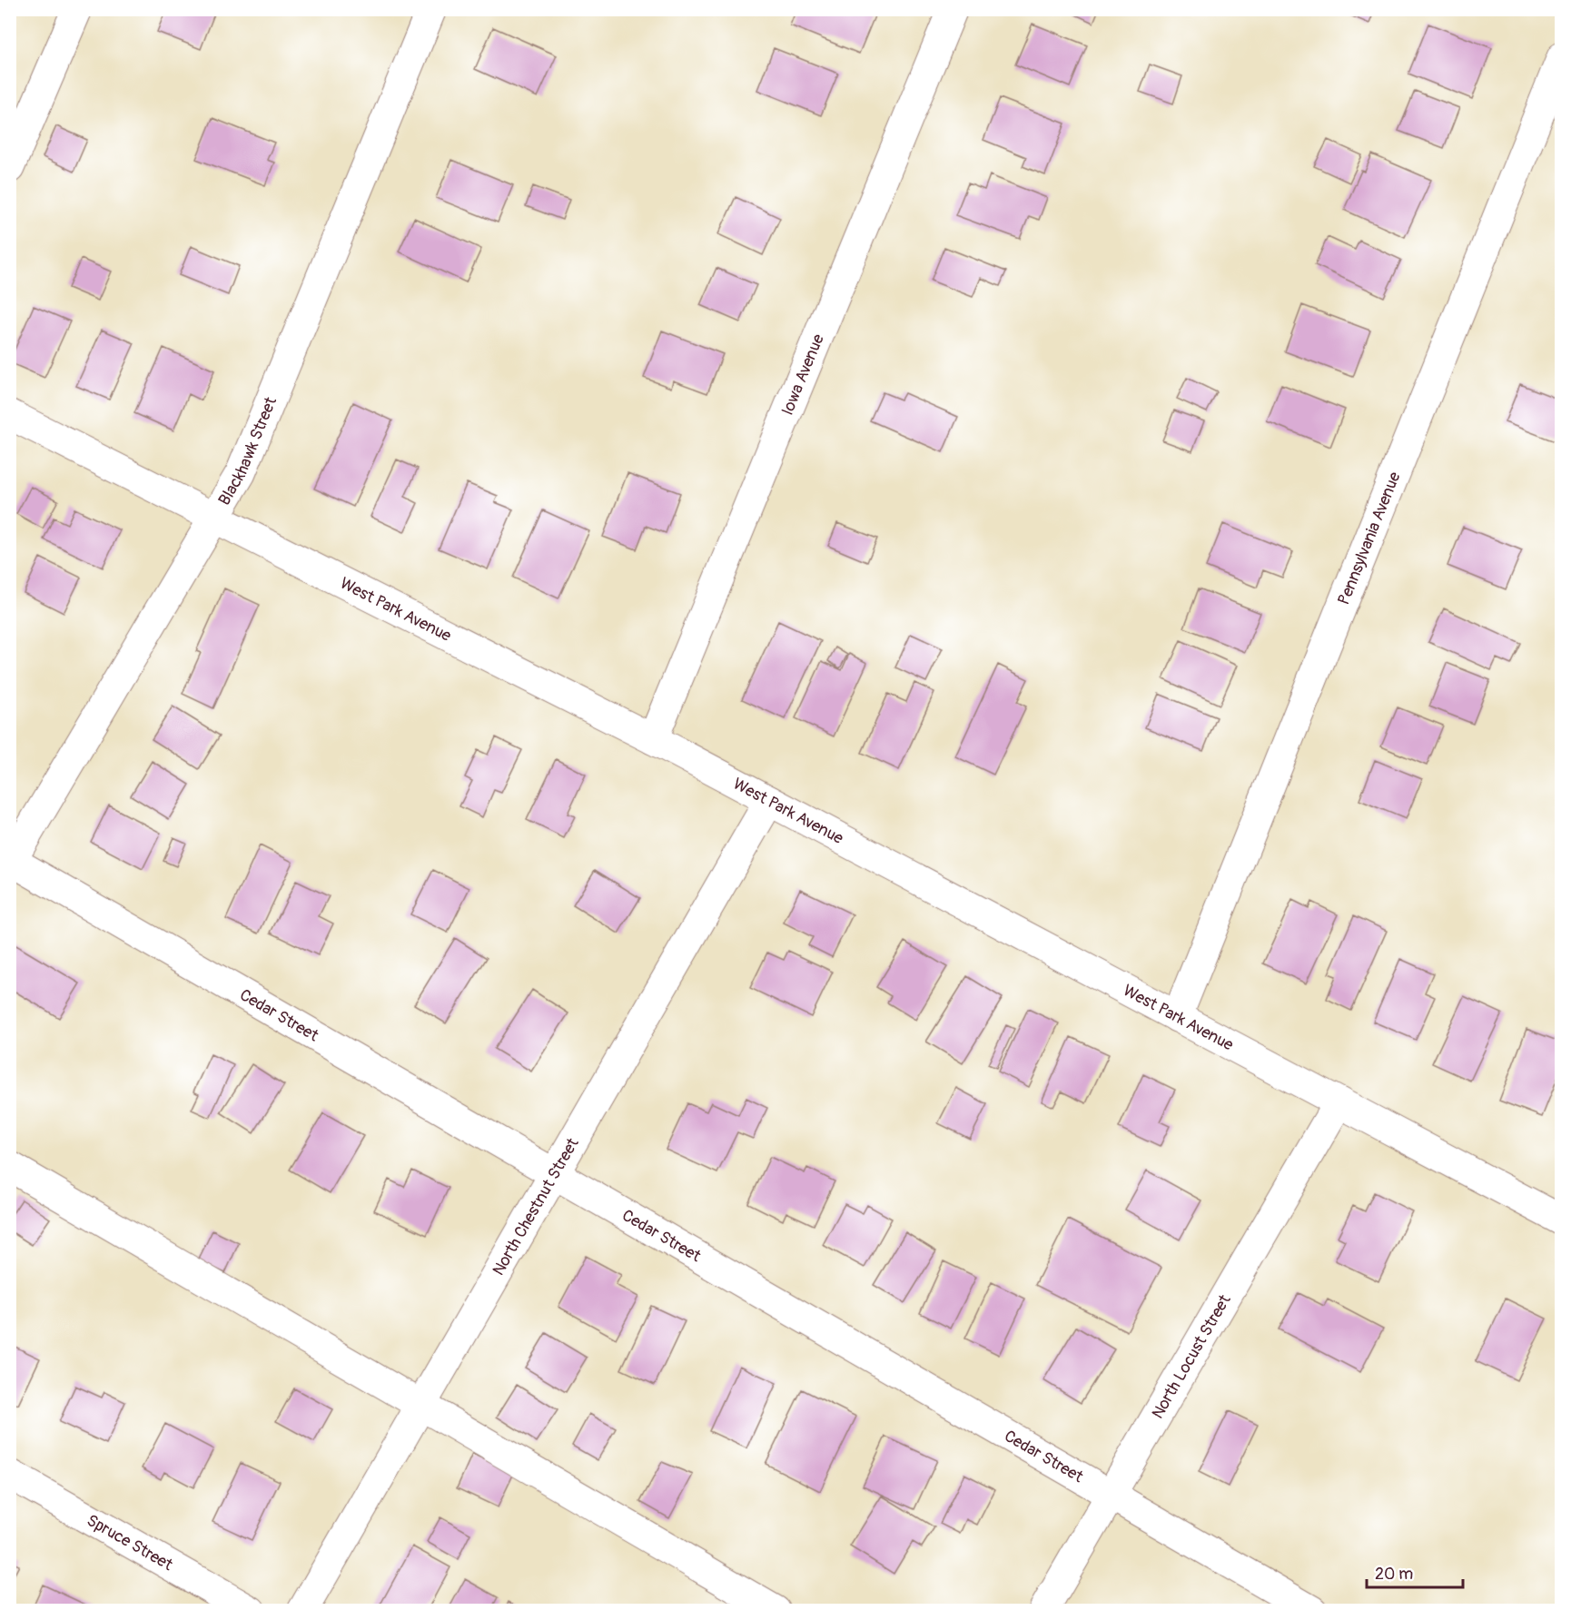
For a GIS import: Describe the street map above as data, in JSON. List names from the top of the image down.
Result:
{
  "streets": {
    "street": [
      "Iowa Avenue",
      "Blackhawk Street",
      "Pennsylvania Avenue",
      "West Park Avenue",
      "Cedar Street",
      "North Chestnut Street",
      "North Locust Street",
      "Spruce Street"
    ]
  },
  "crossings": [
    ["Iowa Avenue", "West Park Avenue"],
    ["Blackhawk Street", "West Park Avenue"],
    ["Blackhawk Street", "Cedar Street"],
    ["Pennsylvania Avenue", "West Park Avenue"],
    ["West Park Avenue", "North Chestnut Street"],
    ["West Park Avenue", "North Locust Street"],
    ["Cedar Street", "North Chestnut Street"],
    ["Cedar Street", "North Locust Street"]
  ],
  "scale_bar": "20 m"
}
